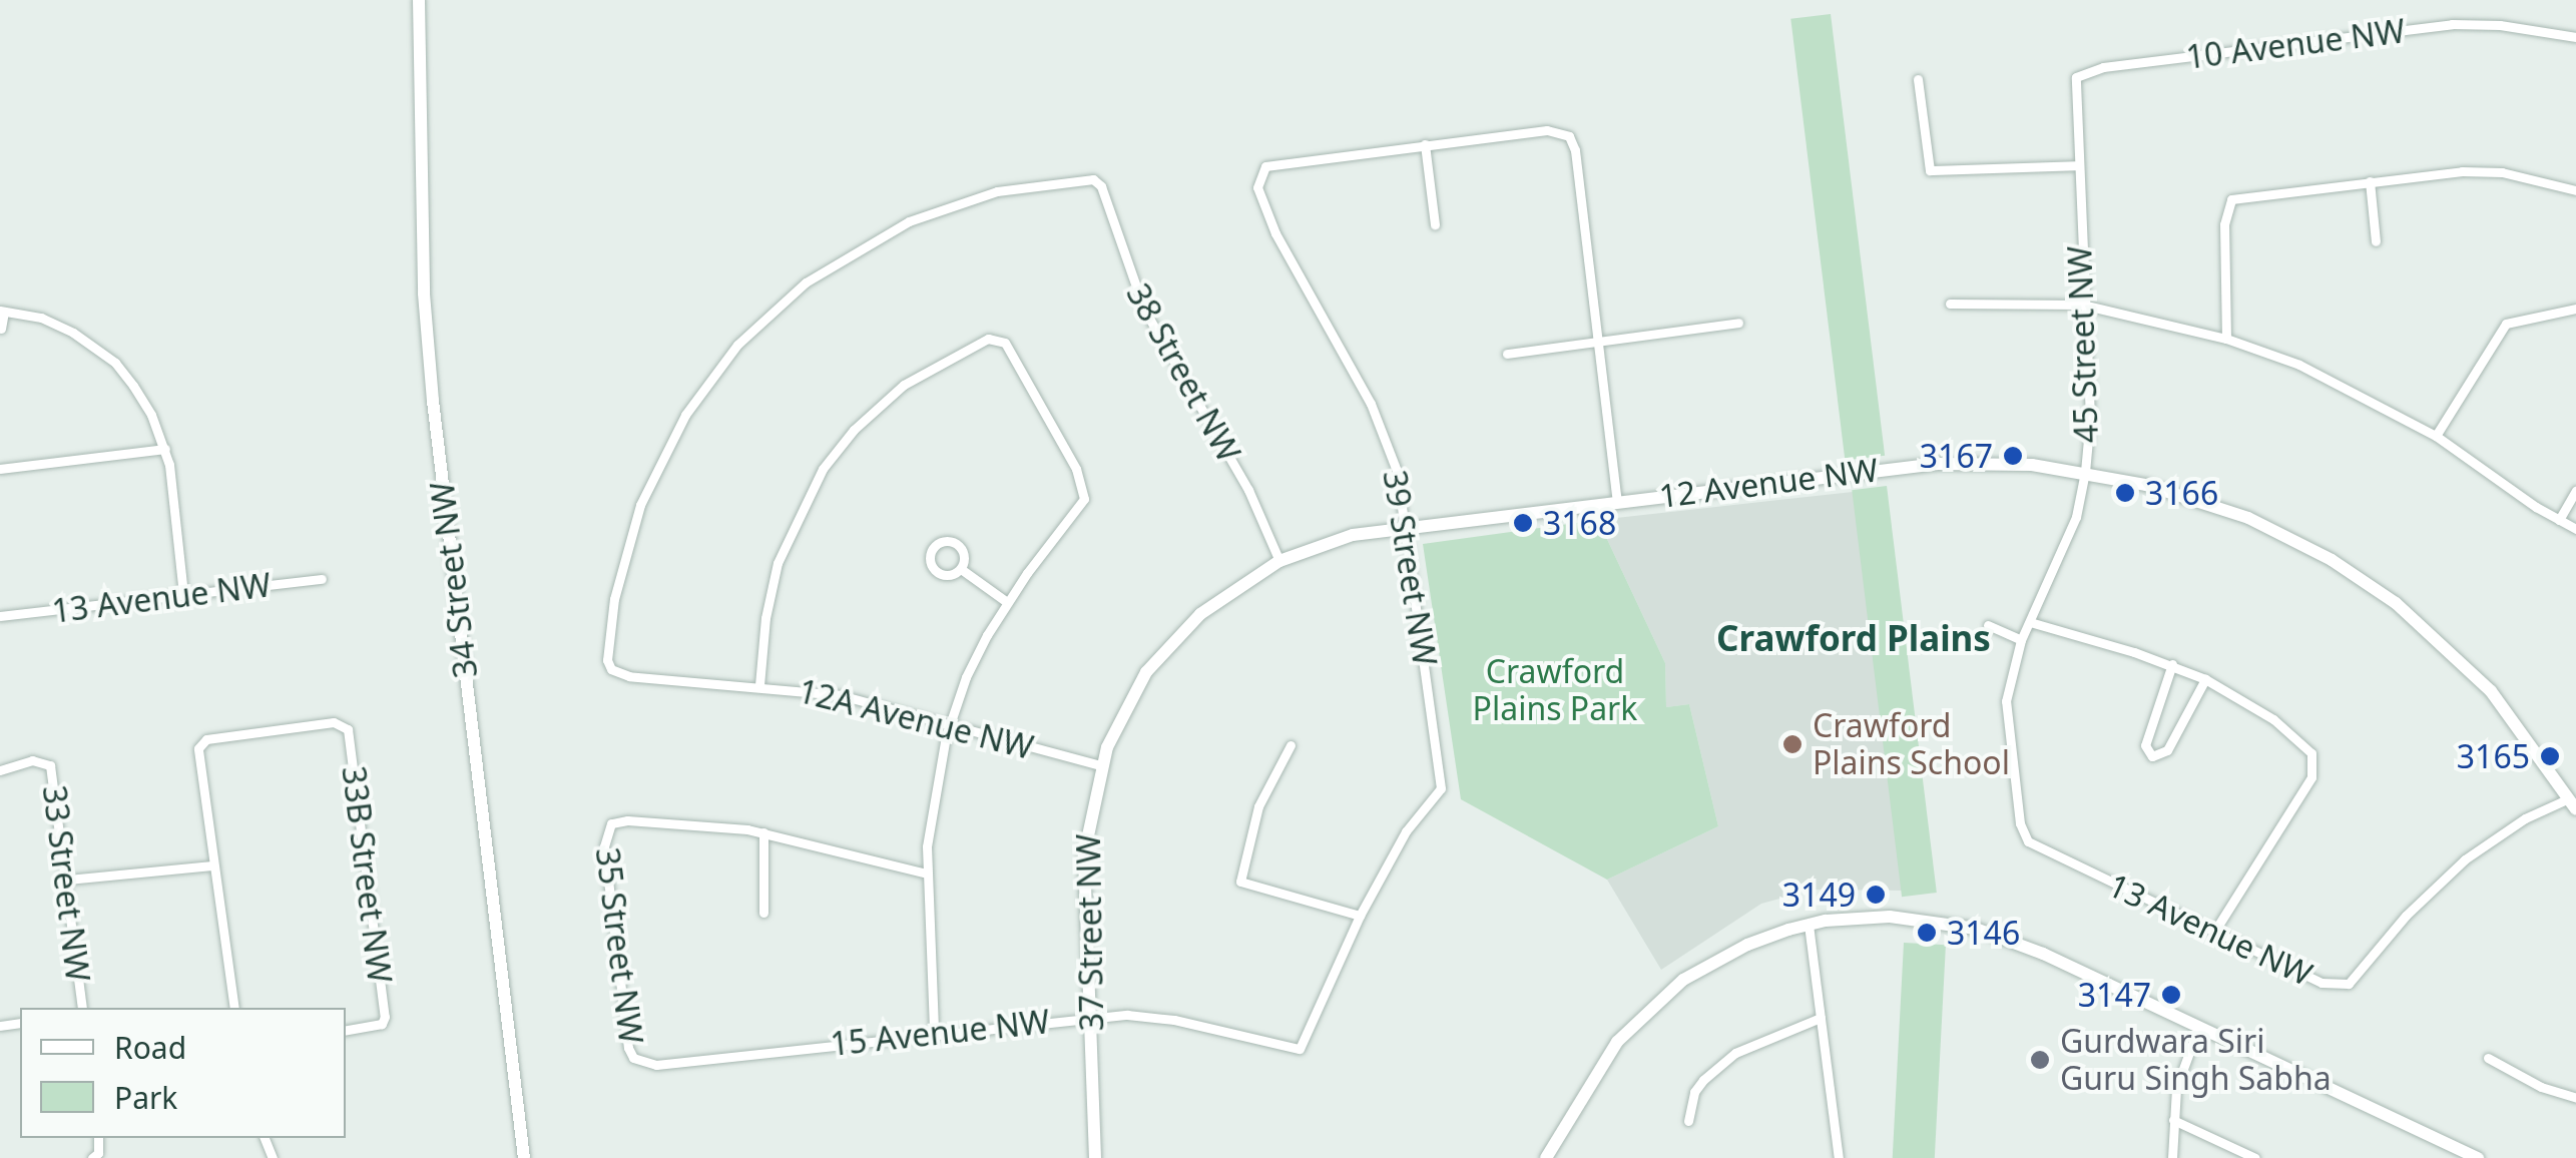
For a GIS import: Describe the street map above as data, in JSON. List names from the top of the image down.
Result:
{
  "streets": {
    "street": [
      "10 Avenue NW",
      "45 Street NW",
      "38 Street NW",
      "12 Avenue NW",
      "39 Street NW",
      "34 Street NW",
      "13 Avenue NW",
      "12A Avenue NW",
      "33B Street NW",
      "33 Street NW",
      "37 Street NW",
      "35 Street NW",
      "15 Avenue NW"
    ]
  },
  "crossings": [
    ["10 Avenue NW", "45 Street NW"],
    ["45 Street NW", "12 Avenue NW"],
    ["45 Street NW", "13 Avenue NW"],
    ["38 Street NW", "12 Avenue NW"],
    ["38 Street NW", "12A Avenue NW"],
    ["12 Avenue NW", "39 Street NW"],
    ["12 Avenue NW", "13 Avenue NW"],
    ["12 Avenue NW", "37 Street NW"],
    ["39 Street NW", "15 Avenue NW"],
    ["12A Avenue NW", "37 Street NW"],
    ["37 Street NW", "15 Avenue NW"],
    ["35 Street NW", "15 Avenue NW"]
  ],
  "districts": ["Crawford Plains"],
  "parks": ["Crawford Plains Park"],
  "places": [
    "3167",
    "3166",
    "3168",
    "Crawford Plains School",
    "3165",
    "3149",
    "3146",
    "3147",
    "Gurdwara Siri Guru Singh Sabha"
  ],
  "legend": ["Road", "Park"]
}
